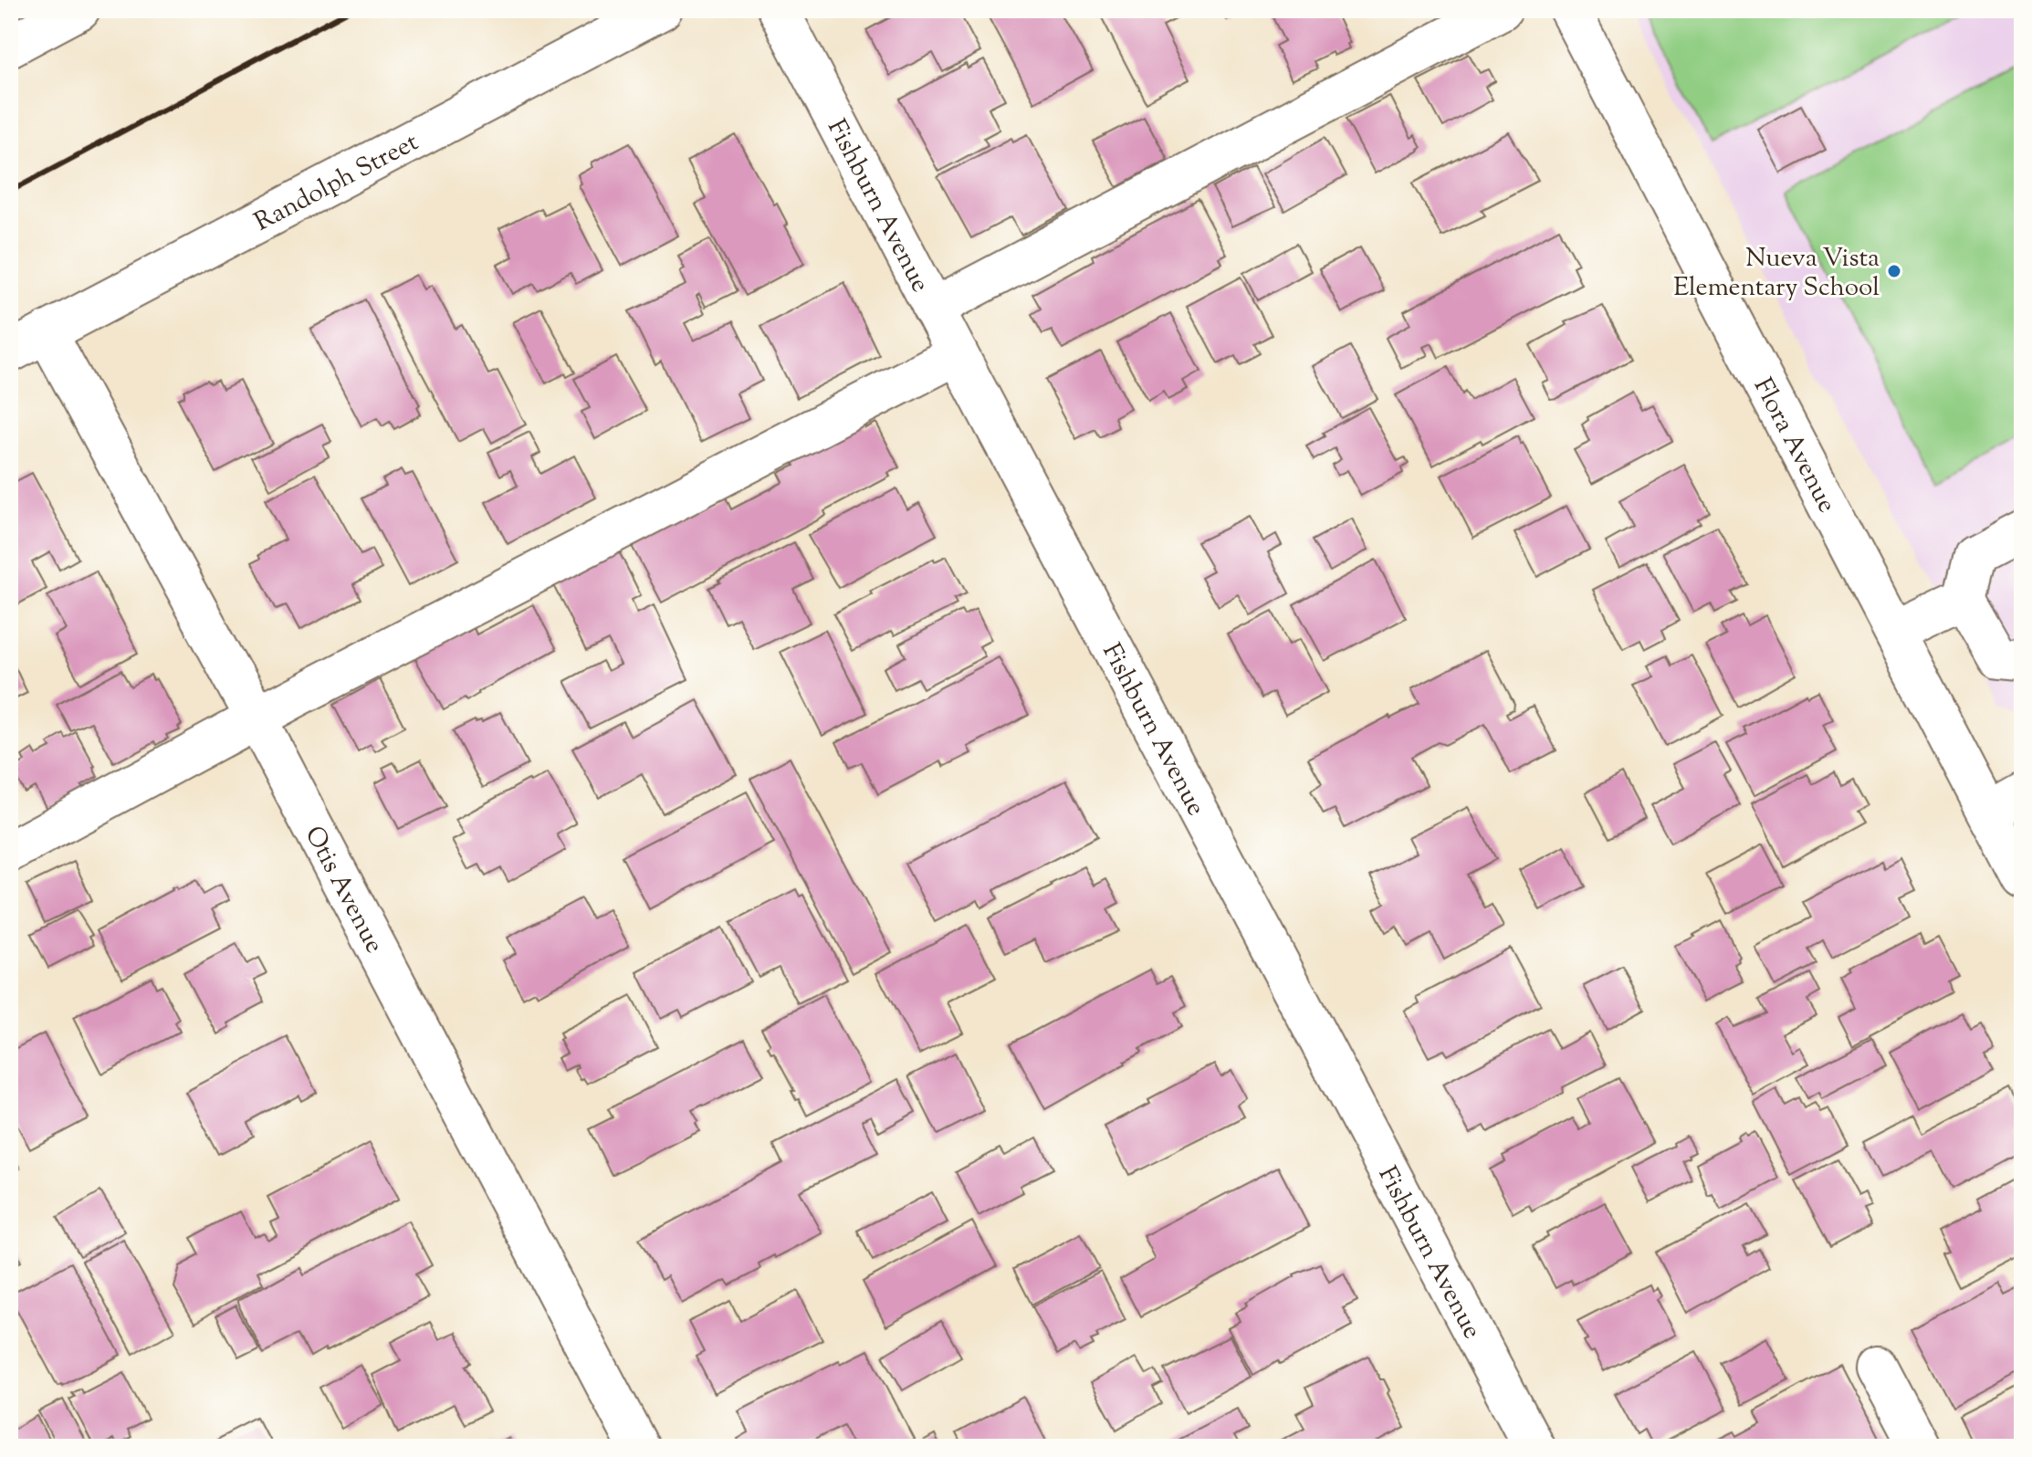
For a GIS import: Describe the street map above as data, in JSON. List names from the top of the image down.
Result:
{
  "streets": {
    "street": [
      "Randolph Street",
      "Fishburn Avenue",
      "Flora Avenue",
      "Otis Avenue"
    ]
  },
  "crossings": [
    ["Randolph Street", "Otis Avenue"]
  ],
  "places": ["Nueva Vista Elementary School"]
}
